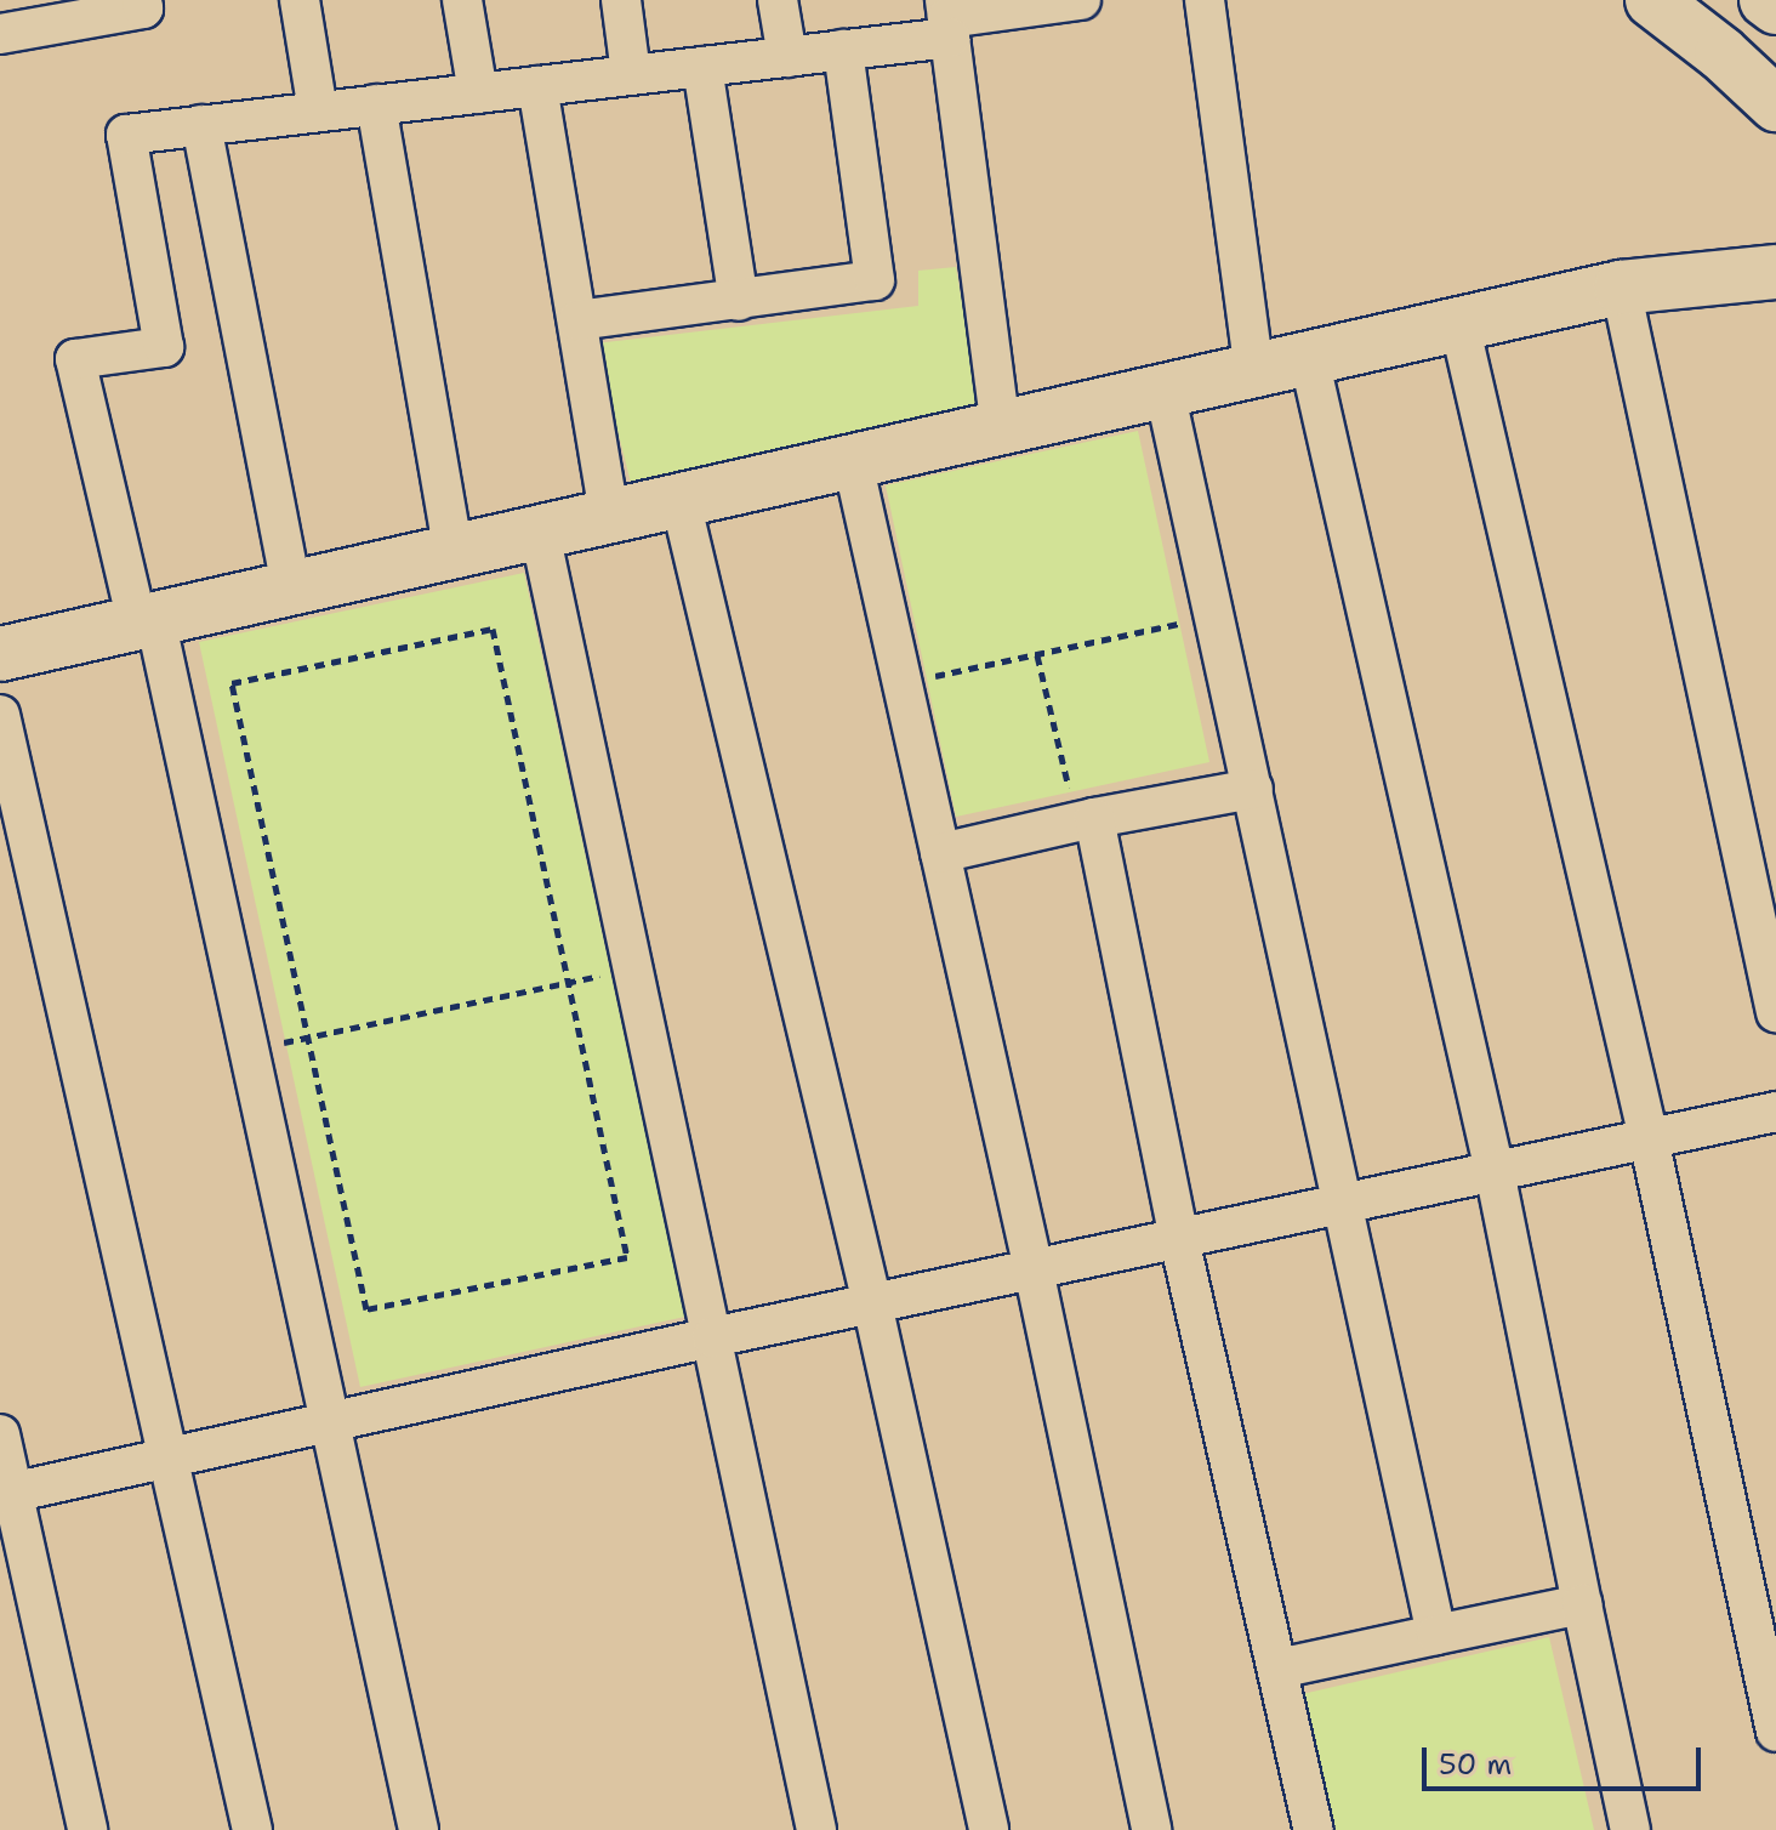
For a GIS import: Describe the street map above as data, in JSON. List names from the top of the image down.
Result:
{
  "scale_bar": "50 m"
}
